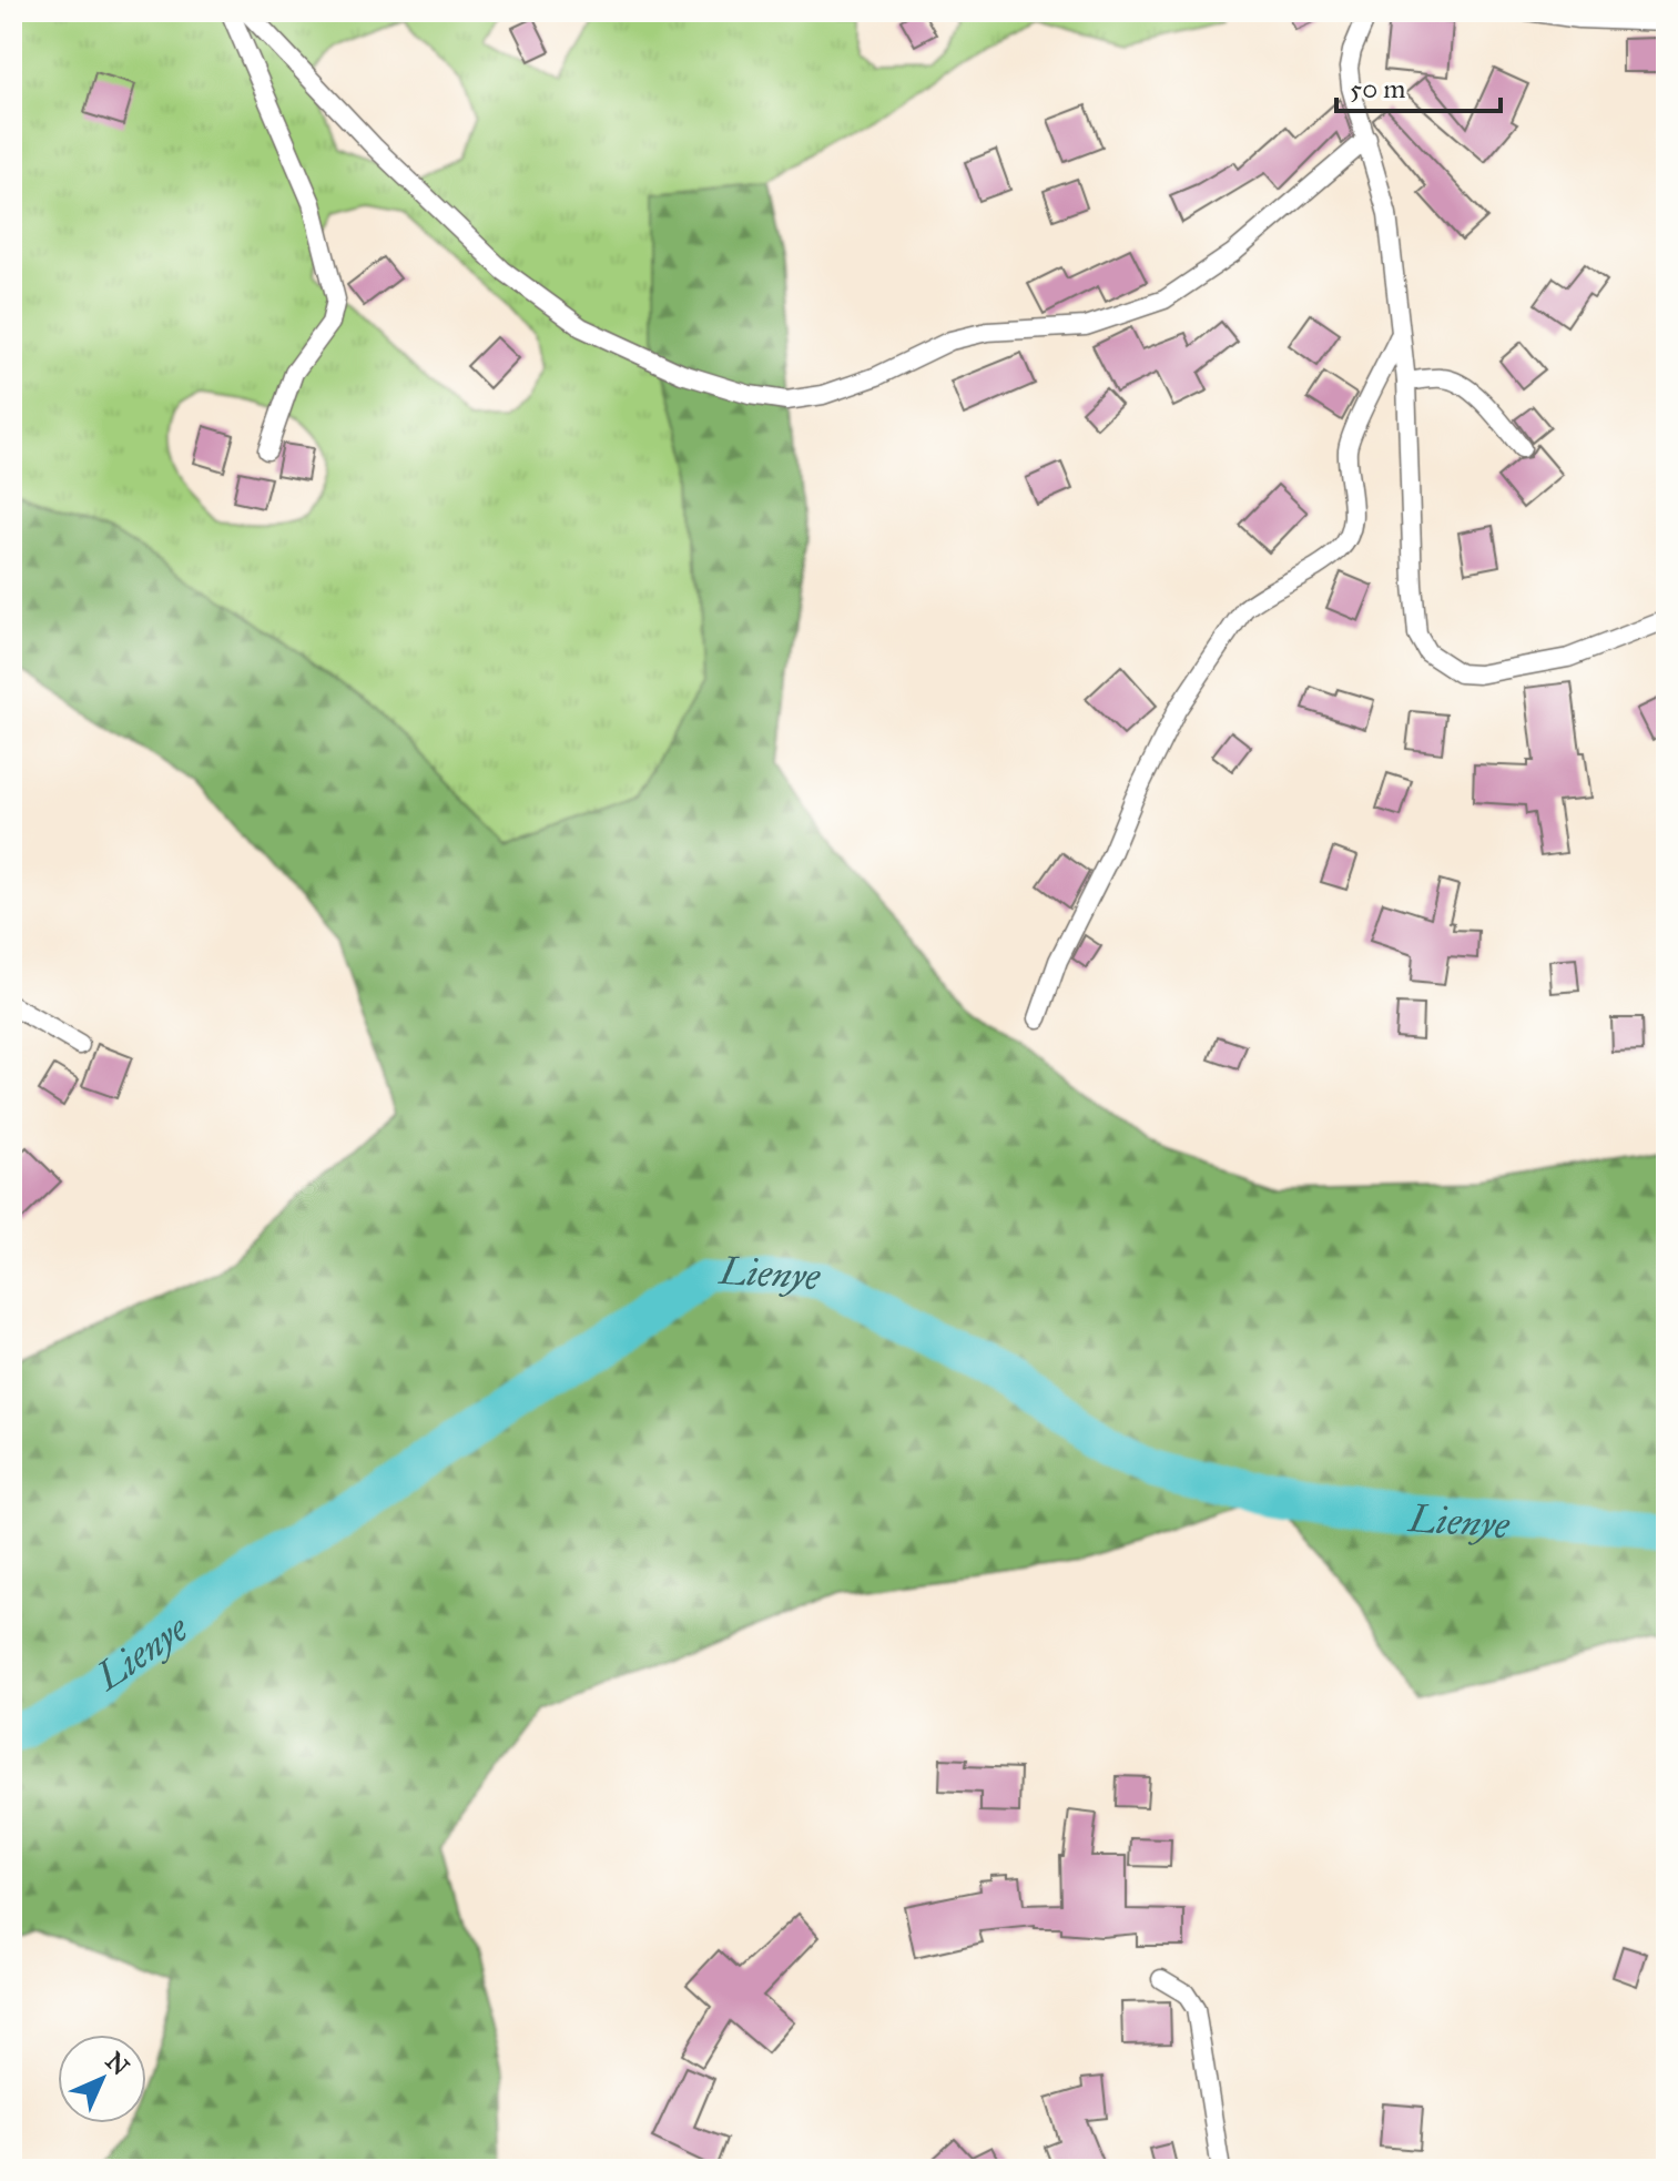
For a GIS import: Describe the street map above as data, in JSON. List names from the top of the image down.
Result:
{
  "water": ["Lienye"],
  "scale_bar": "50 m",
  "north": "top right"
}
